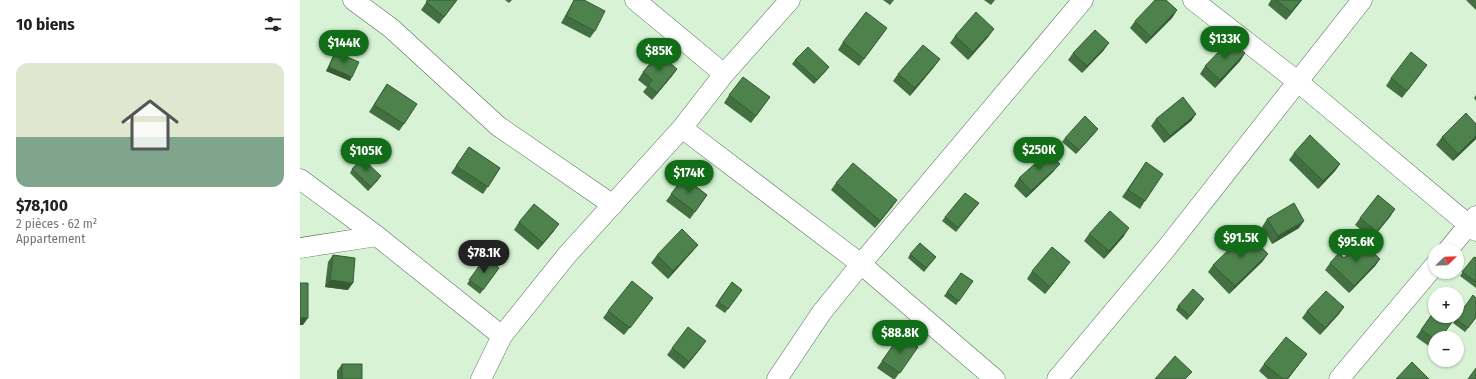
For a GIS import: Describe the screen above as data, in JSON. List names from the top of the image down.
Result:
{
  "north": "top right",
  "page": {
    "heading": "10 biens",
    "price": [
      "$133K",
      "$144K",
      "$85K",
      "$250K",
      "$105K",
      "$174K",
      "$91.5K",
      "$95.6K",
      "$78.1K",
      "$88.8K"
    ],
    "list": [
      {
        "name": "$78,100",
        "note": "2 pièces · 62 m² · Appartement"
      }
    ],
    "map_buttons": ["+", "−"]
  }
}
